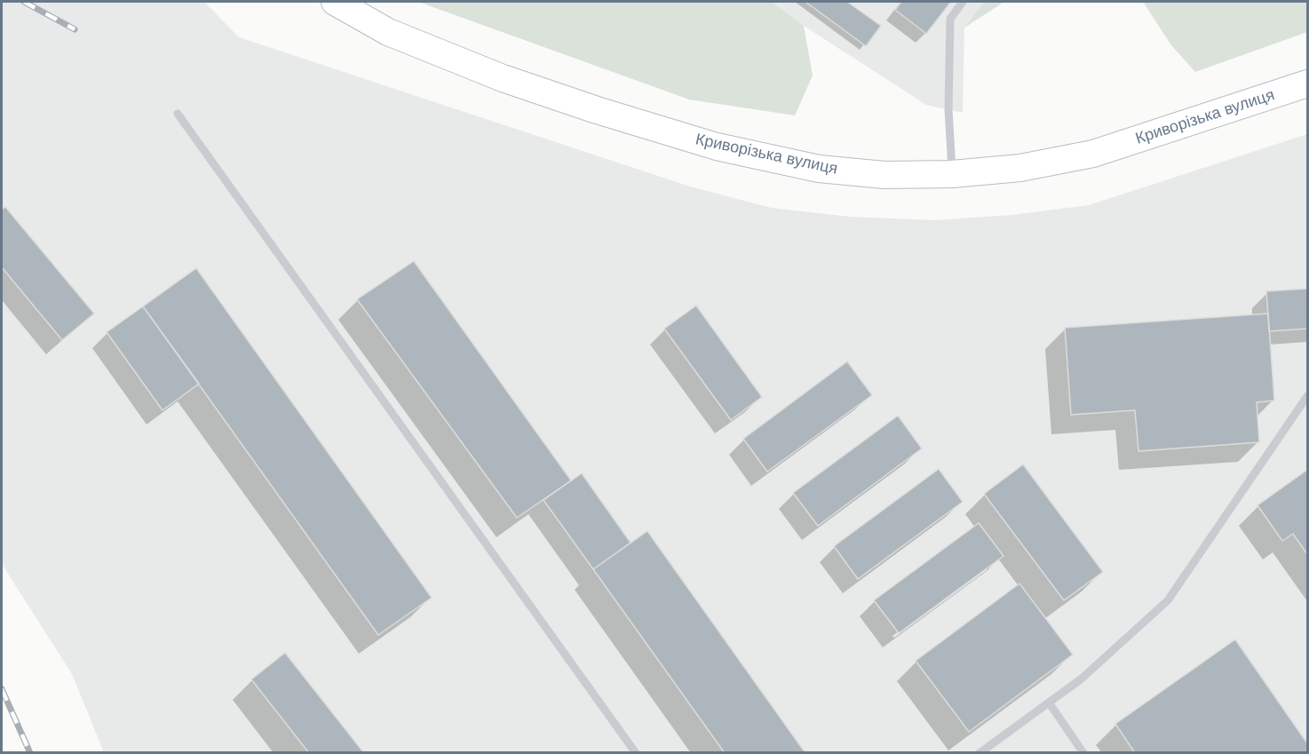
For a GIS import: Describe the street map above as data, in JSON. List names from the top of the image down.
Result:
{
  "streets": {
    "main road": ["Криворізька вулиця"]
  }
}
